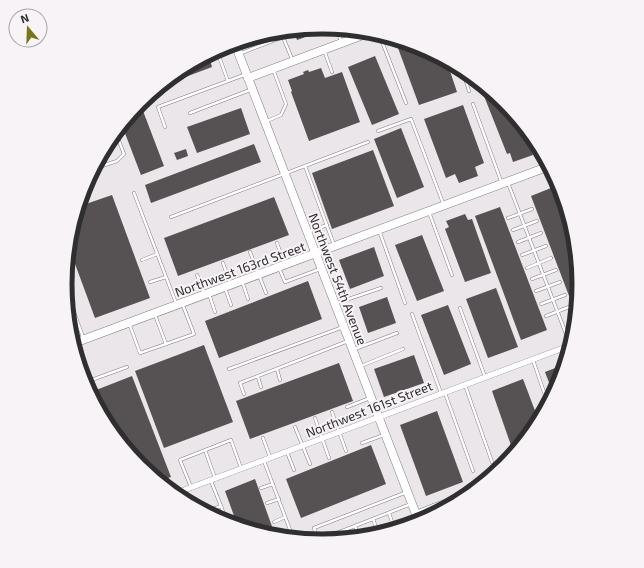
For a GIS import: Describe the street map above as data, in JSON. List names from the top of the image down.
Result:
{
  "streets": {
    "street": ["Northwest 163rd Street", "Northwest 54th Avenue", "Northwest 161st Street"]
  },
  "crossings": [
    ["Northwest 163rd Street", "Northwest 54th Avenue"],
    ["Northwest 54th Avenue", "Northwest 161st Street"]
  ],
  "north": "top"
}
